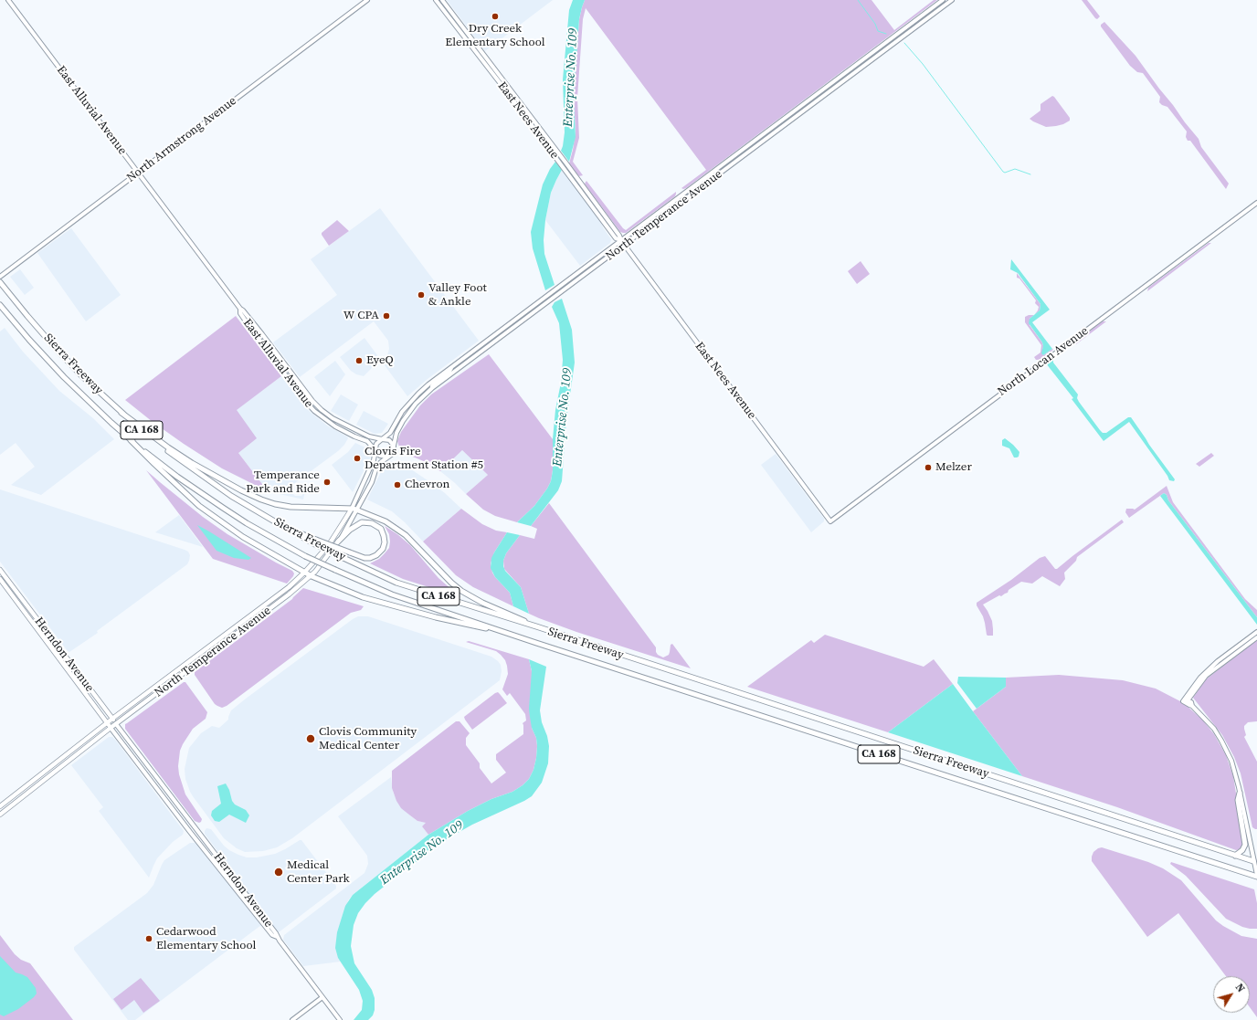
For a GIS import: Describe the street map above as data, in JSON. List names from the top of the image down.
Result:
{
  "streets": {
    "highway": ["Sierra Freeway", "CA 168"],
    "main road": [
      "East Alluvial Avenue",
      "East Nees Avenue",
      "North Armstrong Avenue",
      "North Temperance Avenue",
      "North Locan Avenue",
      "Herndon Avenue"
    ]
  },
  "crossings": [
    ["East Alluvial Avenue", "North Armstrong Avenue"],
    ["East Alluvial Avenue", "North Temperance Avenue"],
    ["East Nees Avenue", "North Temperance Avenue"],
    ["East Nees Avenue", "North Locan Avenue"],
    ["North Temperance Avenue", "Herndon Avenue"]
  ],
  "water": ["Enterprise No. 109"],
  "places": [
    "Dry Creek Elementary School",
    "Valley Foot & Ankle",
    "W CPA",
    "EyeQ",
    "Clovis Fire Department Station #5",
    "Melzer",
    "Temperance Park and Ride",
    "Chevron",
    "Clovis Community Medical Center",
    "Medical Center Park",
    "Cedarwood Elementary School"
  ],
  "north": "top right"
}
